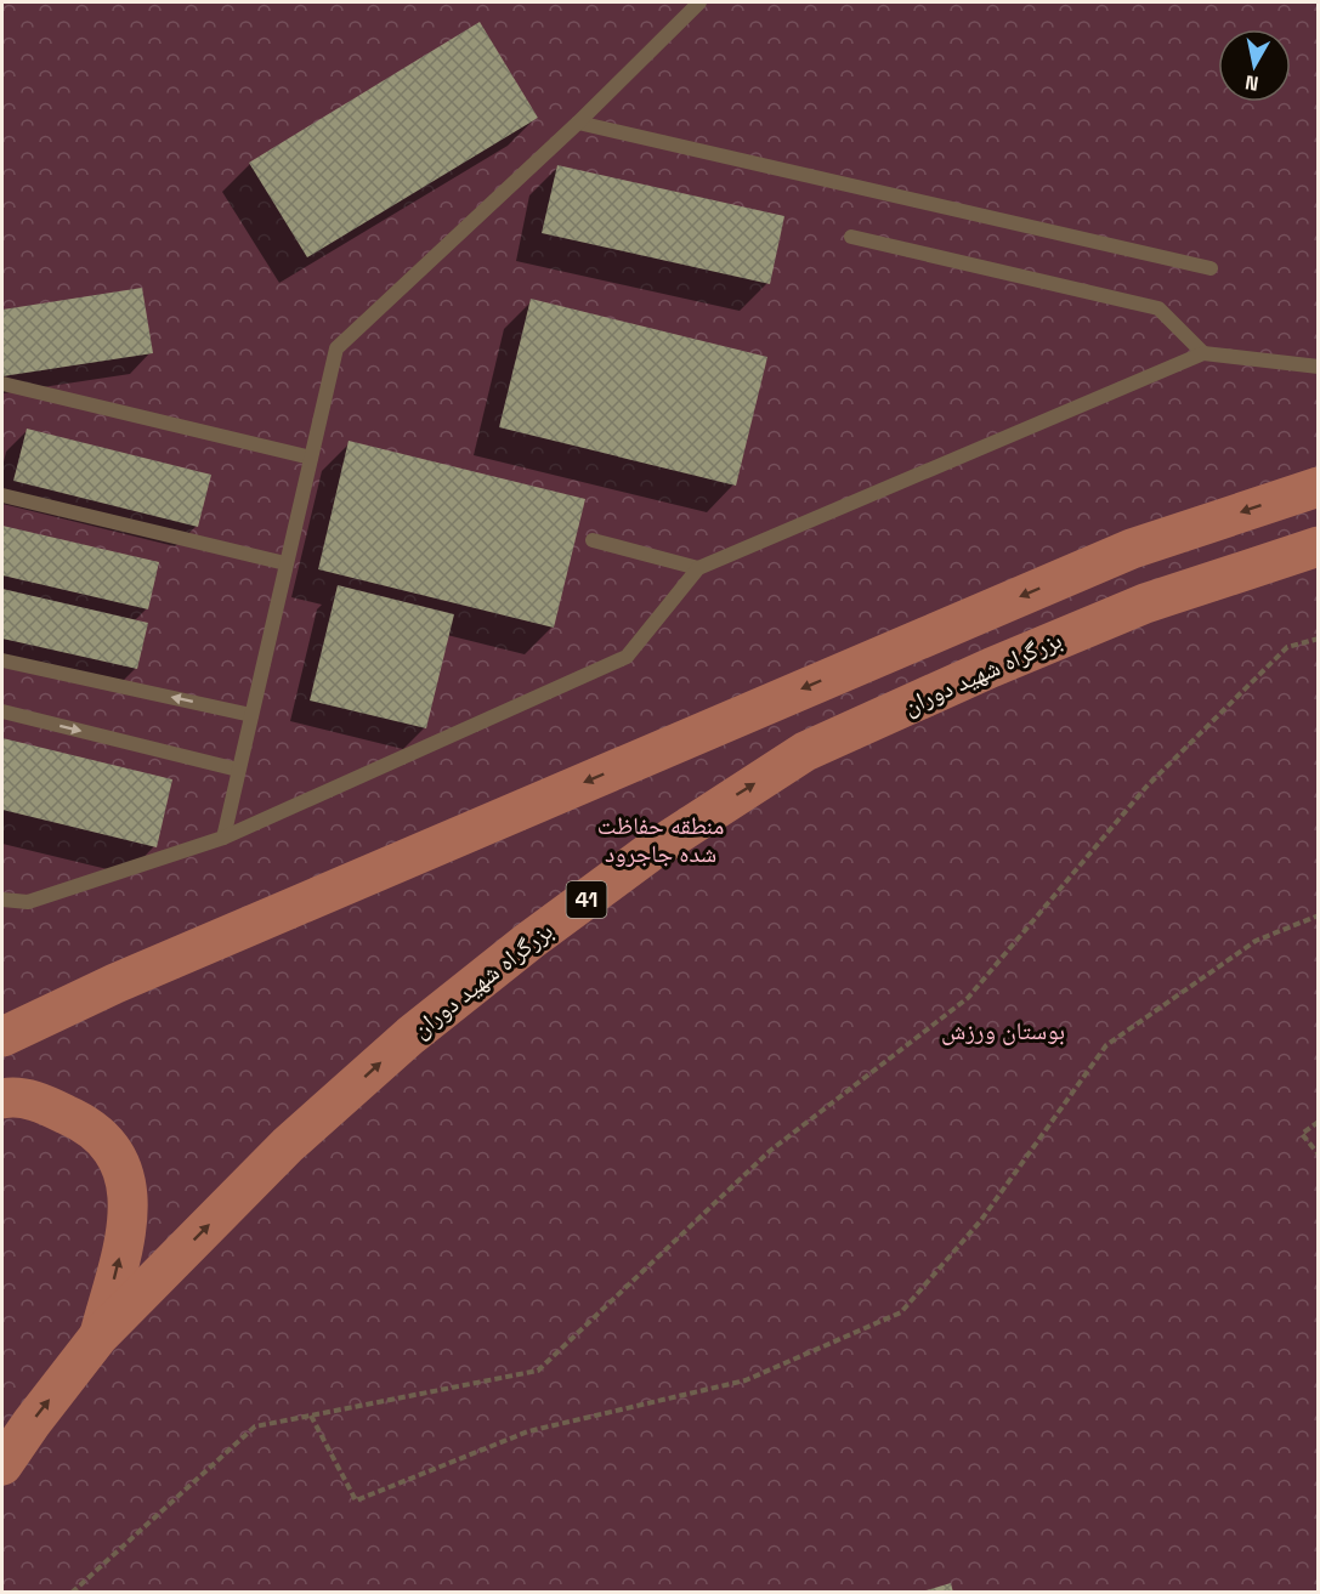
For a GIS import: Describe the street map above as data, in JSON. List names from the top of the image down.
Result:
{
  "streets": {
    "highway": ["بزرگراه شهید دوران", "41"]
  },
  "parks": ["منطقه حفاظت شده جاجرود", "بوستان ورزش"],
  "north": "bottom"
}
